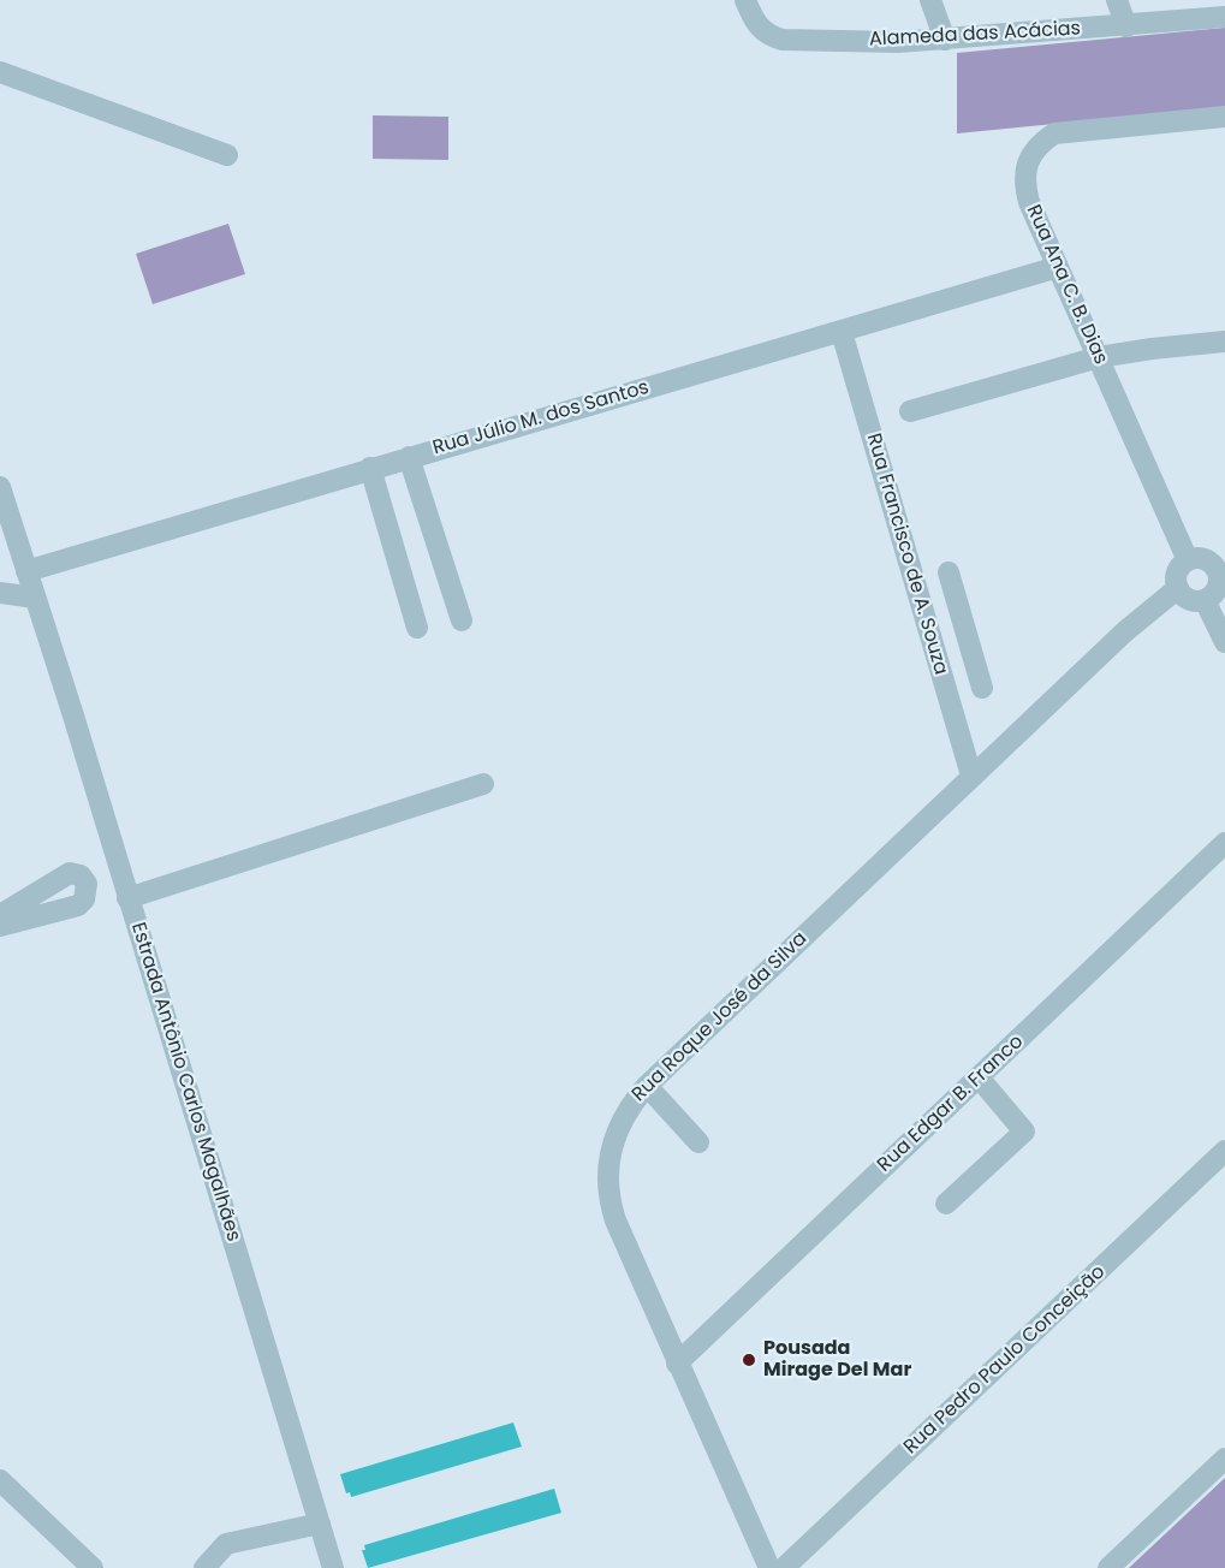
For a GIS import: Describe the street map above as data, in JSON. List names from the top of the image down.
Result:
{
  "streets": {
    "street": [
      "Alameda das Acácias",
      "Rua Ana C. B. Dias",
      "Rua Júlio M. dos Santos",
      "Rua Francisco de A. Souza",
      "Rua Roque José da Silva",
      "Estrada Antônio Carlos Magalhães",
      "Rua Edgar B. Franco",
      "Rua Pedro Paulo Conceição"
    ]
  },
  "crossings": [
    ["Rua Ana C. B. Dias", "Rua Júlio M. dos Santos"],
    ["Rua Ana C. B. Dias", "Rua Roque José da Silva"],
    ["Rua Júlio M. dos Santos", "Rua Francisco de A. Souza"],
    ["Rua Júlio M. dos Santos", "Estrada Antônio Carlos Magalhães"],
    ["Rua Francisco de A. Souza", "Rua Roque José da Silva"],
    ["Rua Roque José da Silva", "Rua Edgar B. Franco"]
  ],
  "places": ["Pousada Mirage Del Mar"]
}
